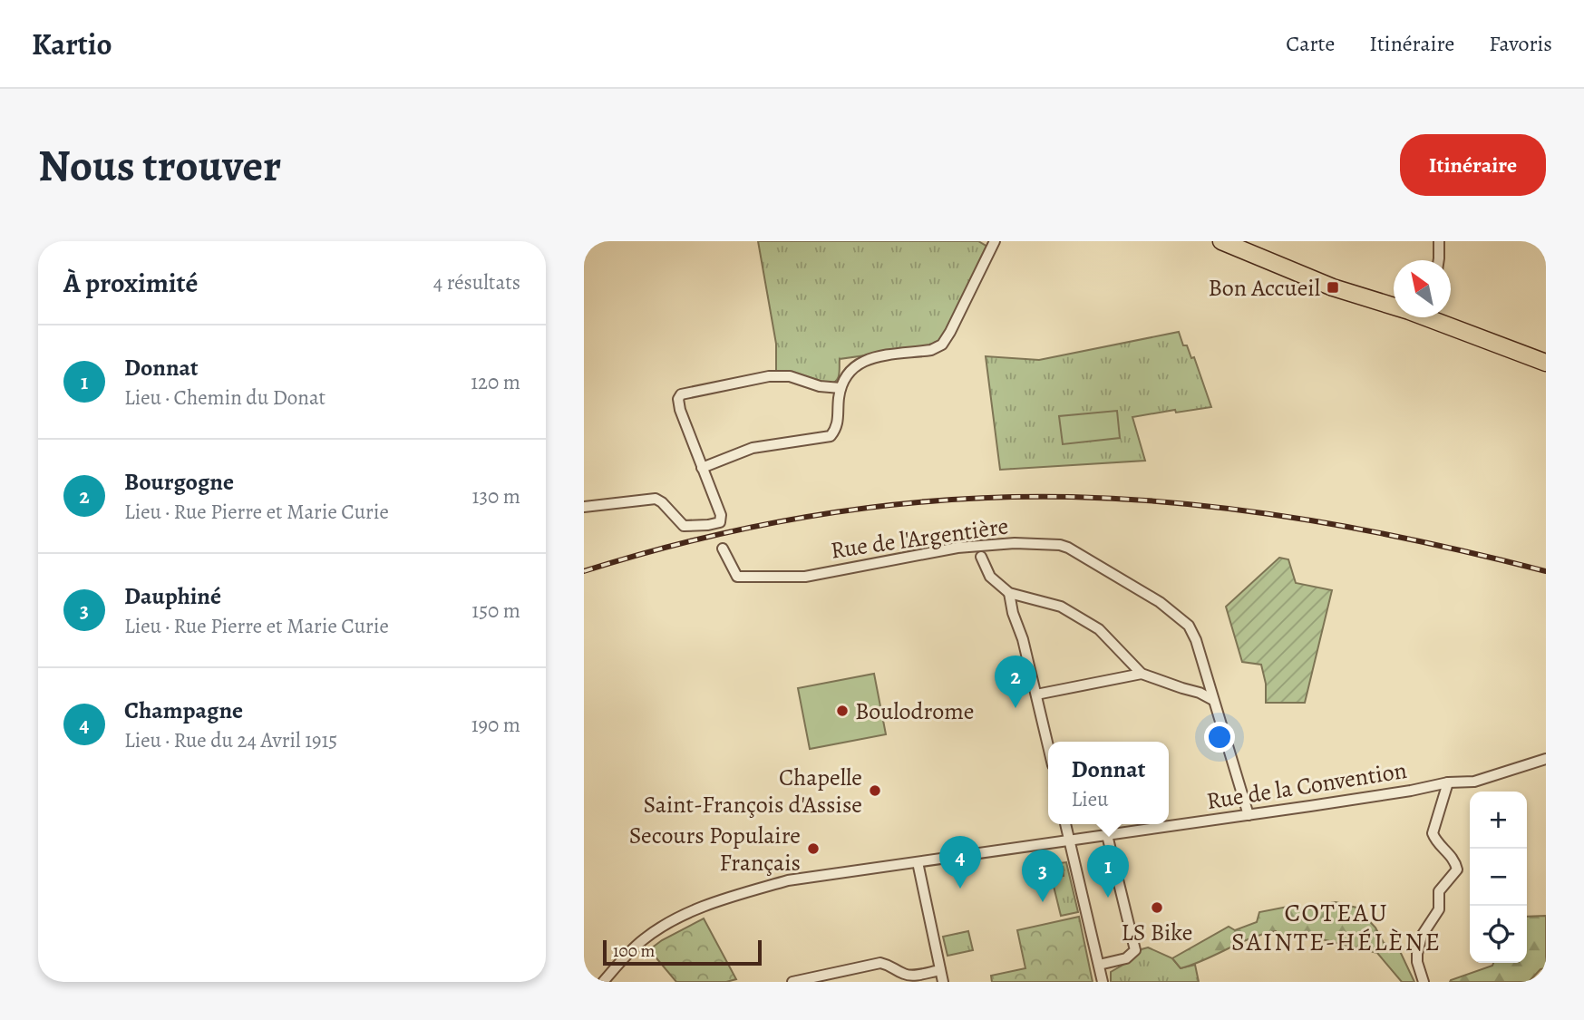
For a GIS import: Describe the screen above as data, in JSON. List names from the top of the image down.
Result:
{
  "streets": {
    "street": ["Rue de l'Argentière", "Rue de la Convention"]
  },
  "crossings": [
    ["Rue de l'Argentière", "Rue de la Convention"]
  ],
  "districts": ["COTEAU SAINTE-HÉLÈNE"],
  "places": {
    "transit": ["Bon Accueil"],
    "other": [
      "Boulodrome",
      "Chapelle Saint-François d'Assise",
      "Secours Populaire Français",
      "LS Bike"
    ]
  },
  "scale_bar": "100 m",
  "north": "top left",
  "page": {
    "header": "Kartio",
    "nav": ["Carte", "Itinéraire", "Favoris"],
    "buttons": "Itinéraire",
    "title": "Nous trouver",
    "heading": ["À proximité", "4 résultats"],
    "list": [
      {
        "mark": "1",
        "name": "Donnat",
        "note": "Lieu · Chemin du Donat",
        "value": "120 m"
      },
      {
        "mark": "2",
        "name": "Bourgogne",
        "note": "Lieu · Rue Pierre et Marie Curie",
        "value": "130 m"
      },
      {
        "mark": "3",
        "name": "Dauphiné",
        "note": "Lieu · Rue Pierre et Marie Curie",
        "value": "150 m"
      },
      {
        "mark": "4",
        "name": "Champagne",
        "note": "Lieu · Rue du 24 Avril 1915",
        "value": "190 m"
      }
    ],
    "pins": [
      "2",
      "4",
      "1",
      "3"
    ],
    "popup": ["Donnat", "Lieu"],
    "map_buttons": ["+", "−"],
    "scale": "100 m"
  }
}
